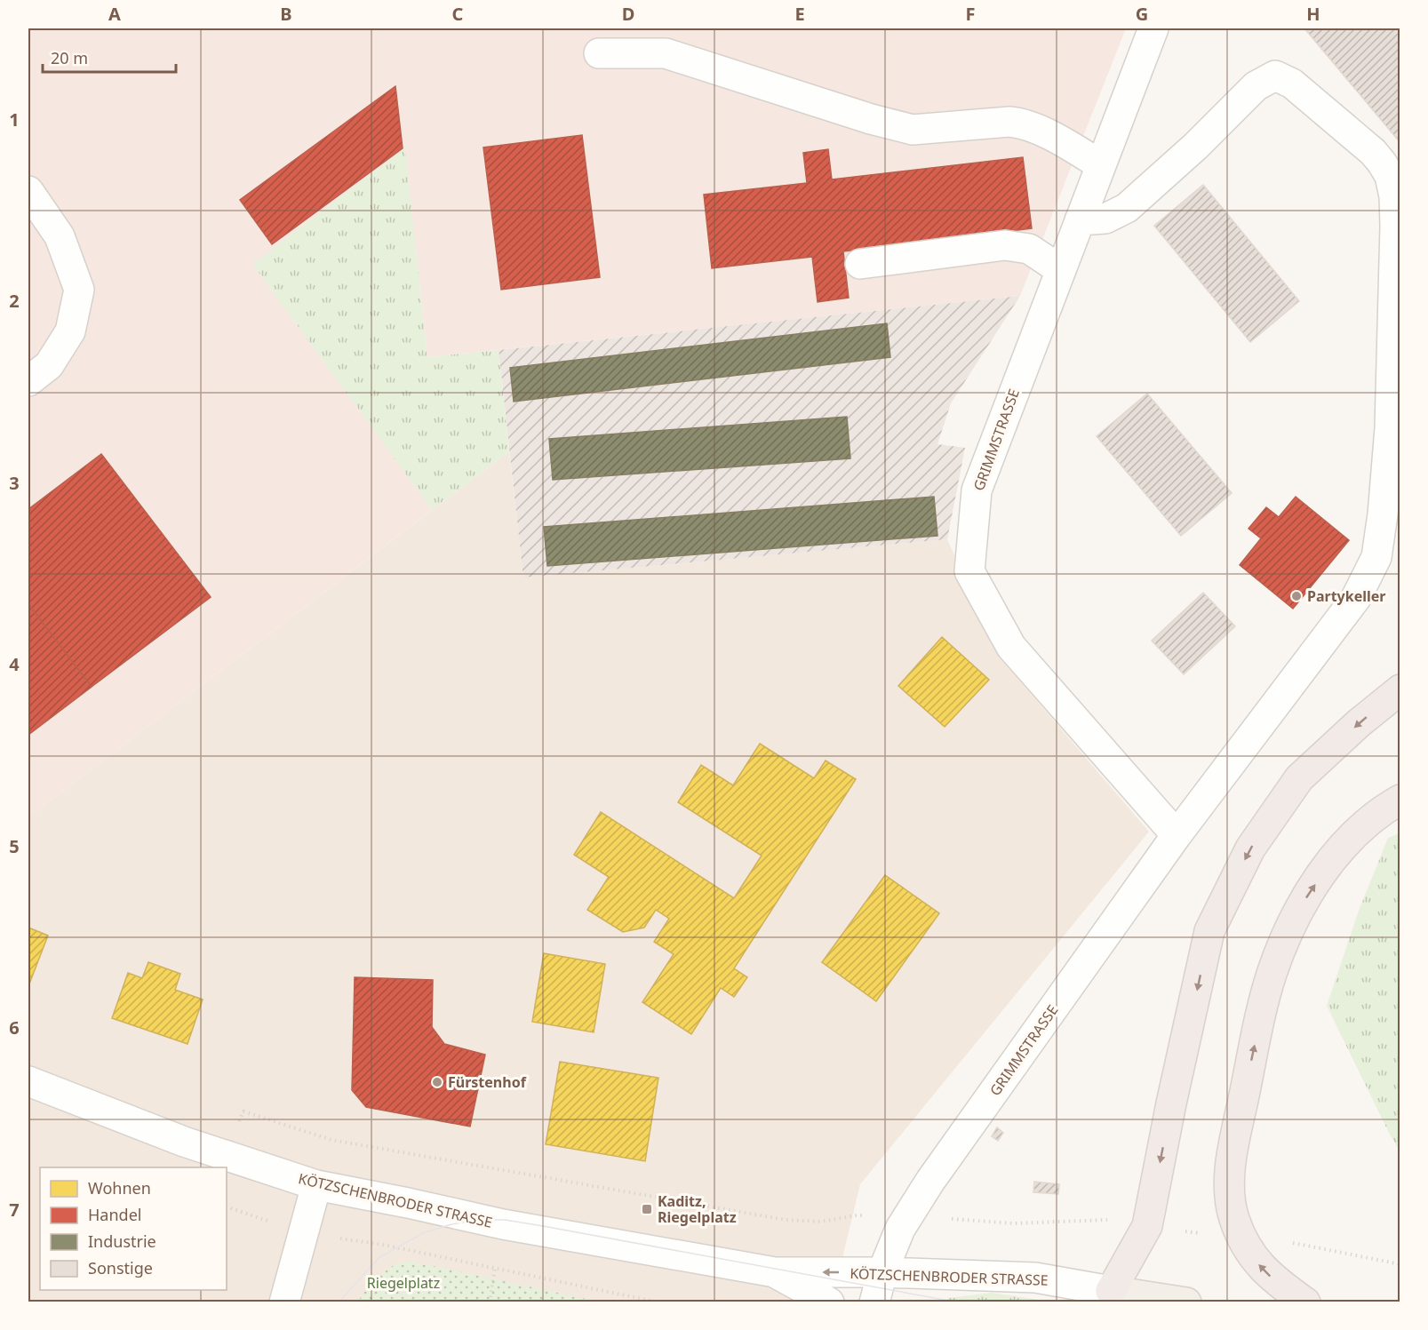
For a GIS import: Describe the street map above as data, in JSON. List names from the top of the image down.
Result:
{
  "streets": {
    "main road": ["KÖTZSCHENBRODER STRASSE"],
    "street": ["GRIMMSTRASSE"]
  },
  "crossings": [
    ["GRIMMSTRASSE", "KÖTZSCHENBRODER STRASSE"]
  ],
  "parks": ["Riegelplatz"],
  "places": {
    "other": ["Partykeller", "Fürstenhof"],
    "transit": ["Kaditz, Riegelplatz"]
  },
  "legend": [
    "Wohnen",
    "Handel",
    "Industrie",
    "Sonstige"
  ],
  "scale_bar": "20 m",
  "grid": {
    "columns": [
      "A",
      "B",
      "C",
      "D",
      "E",
      "F",
      "G",
      "H"
    ],
    "rows": [
      "1",
      "2",
      "3",
      "4",
      "5",
      "6",
      "7"
    ]
  }
}
